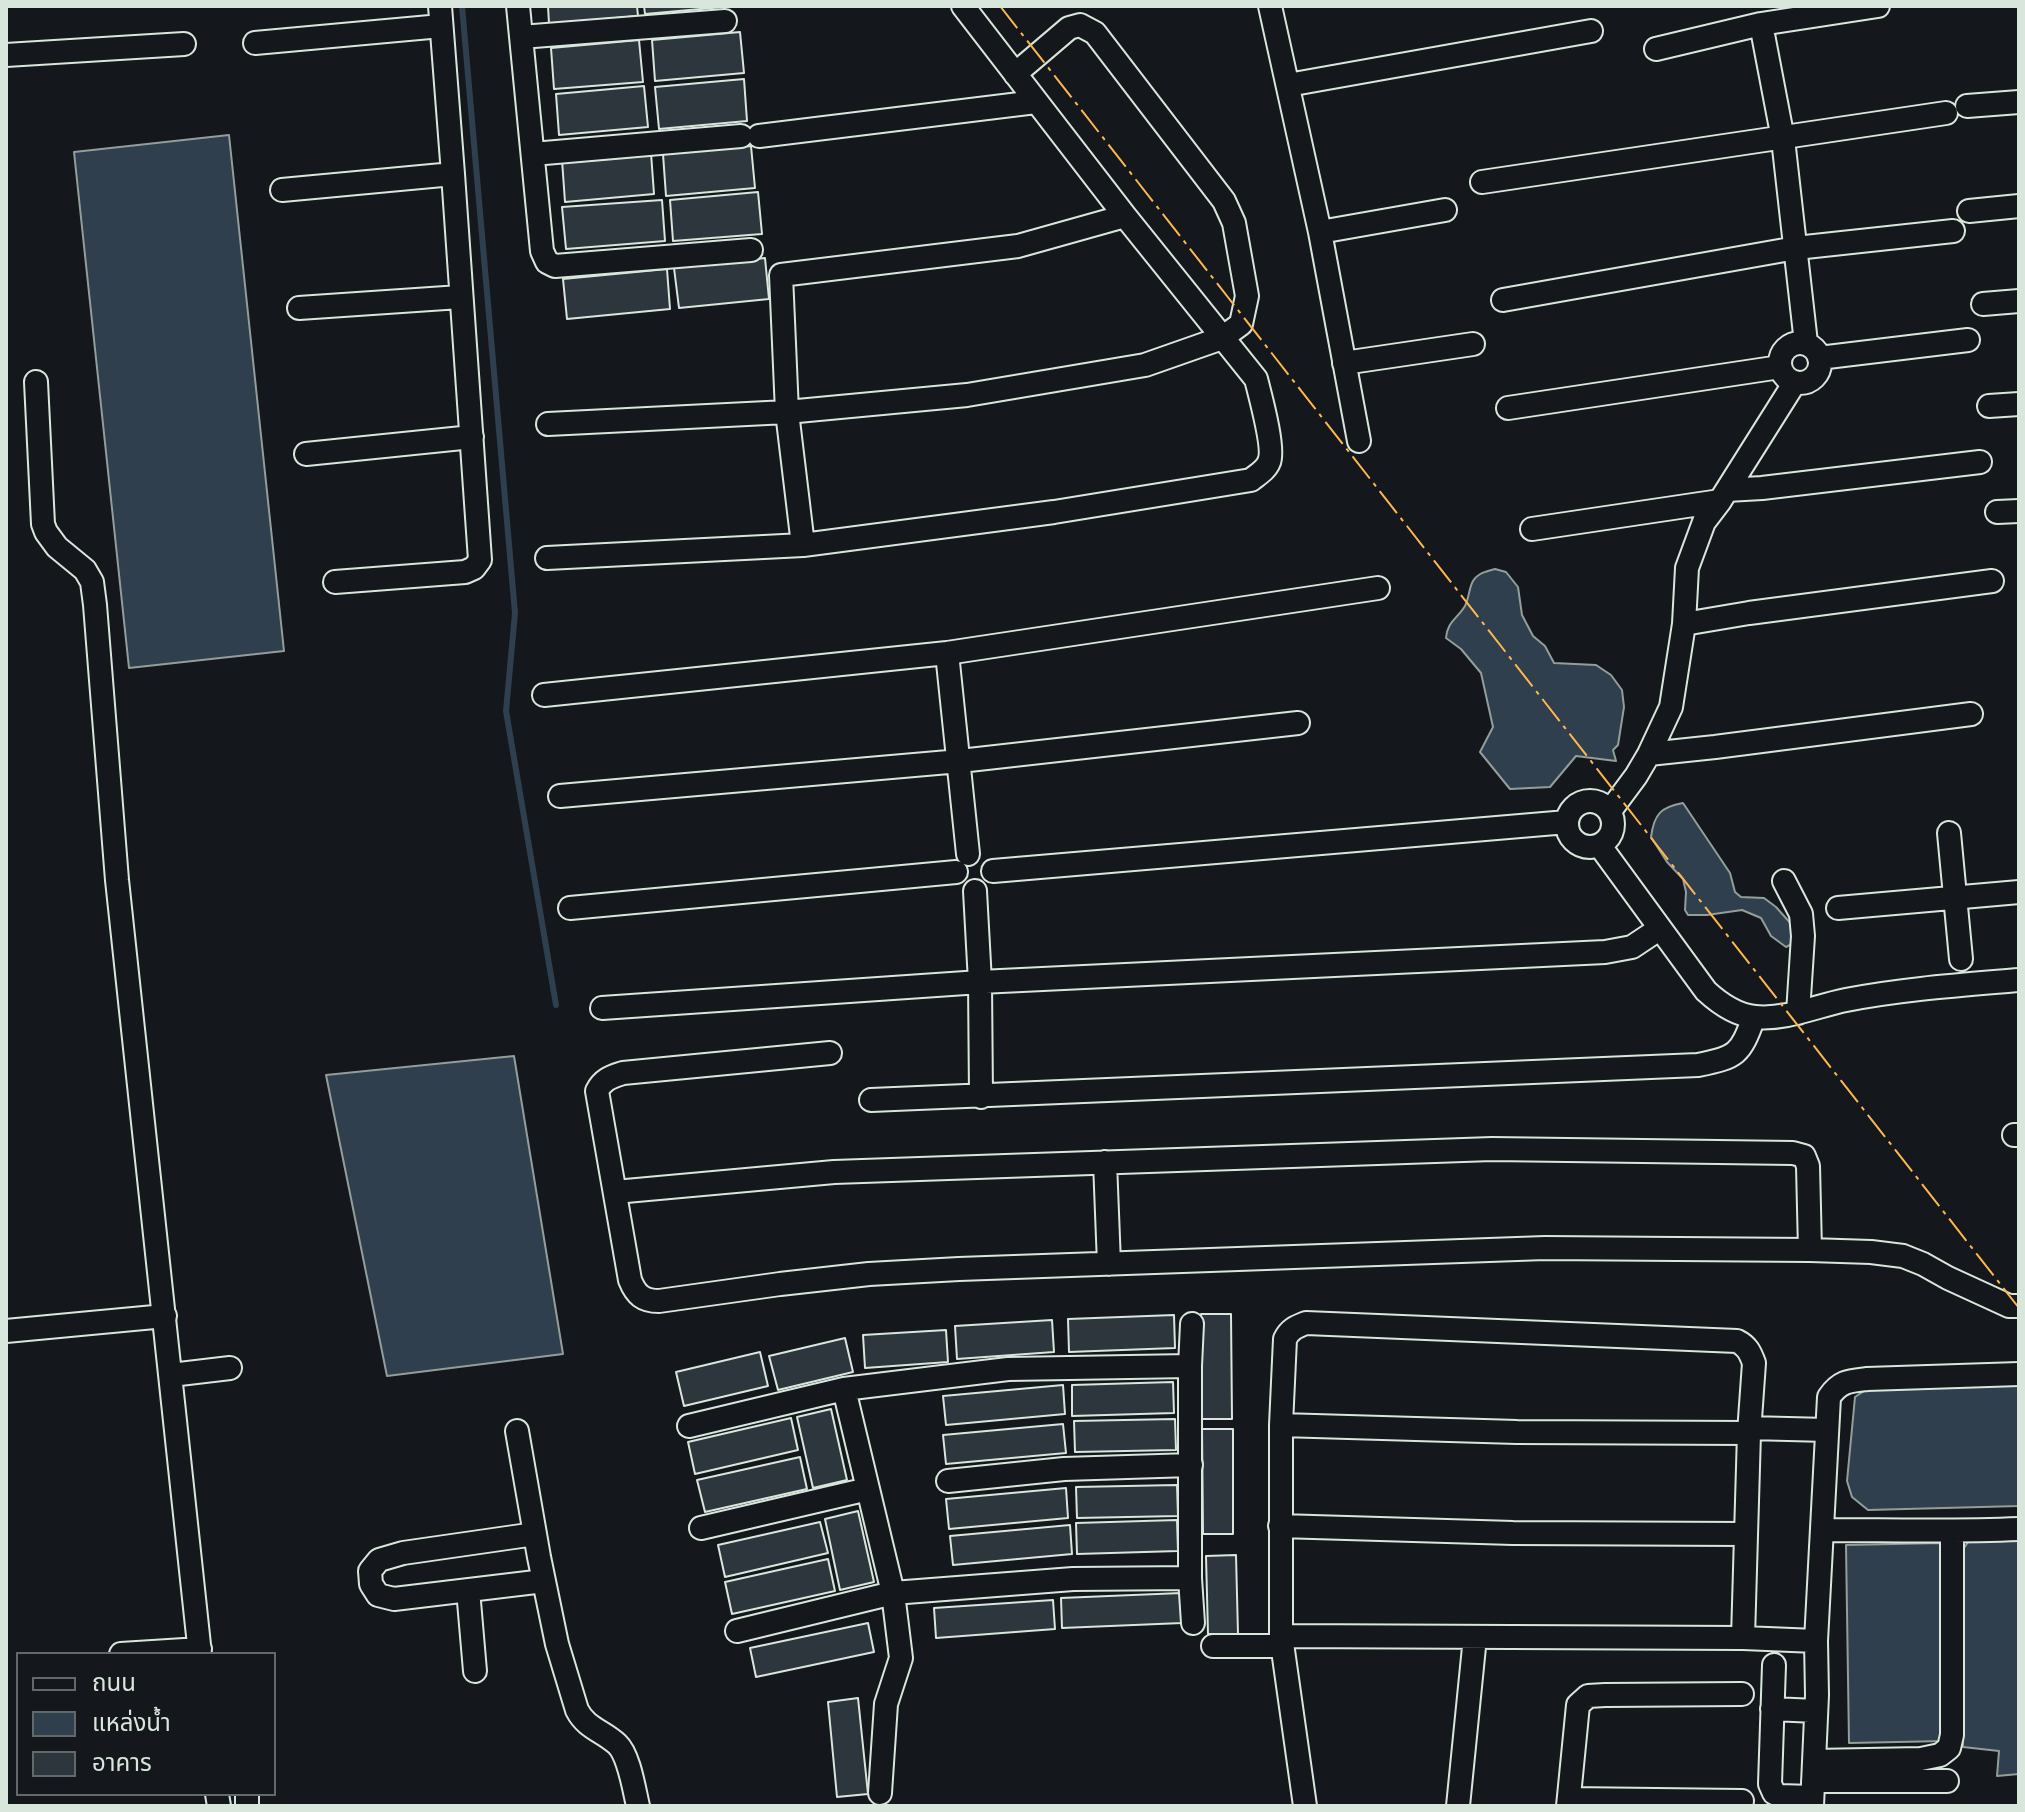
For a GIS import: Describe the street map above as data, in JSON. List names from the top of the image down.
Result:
{
  "legend": ["ถนน", "แหล่งน้ำ", "อาคาร"]
}
